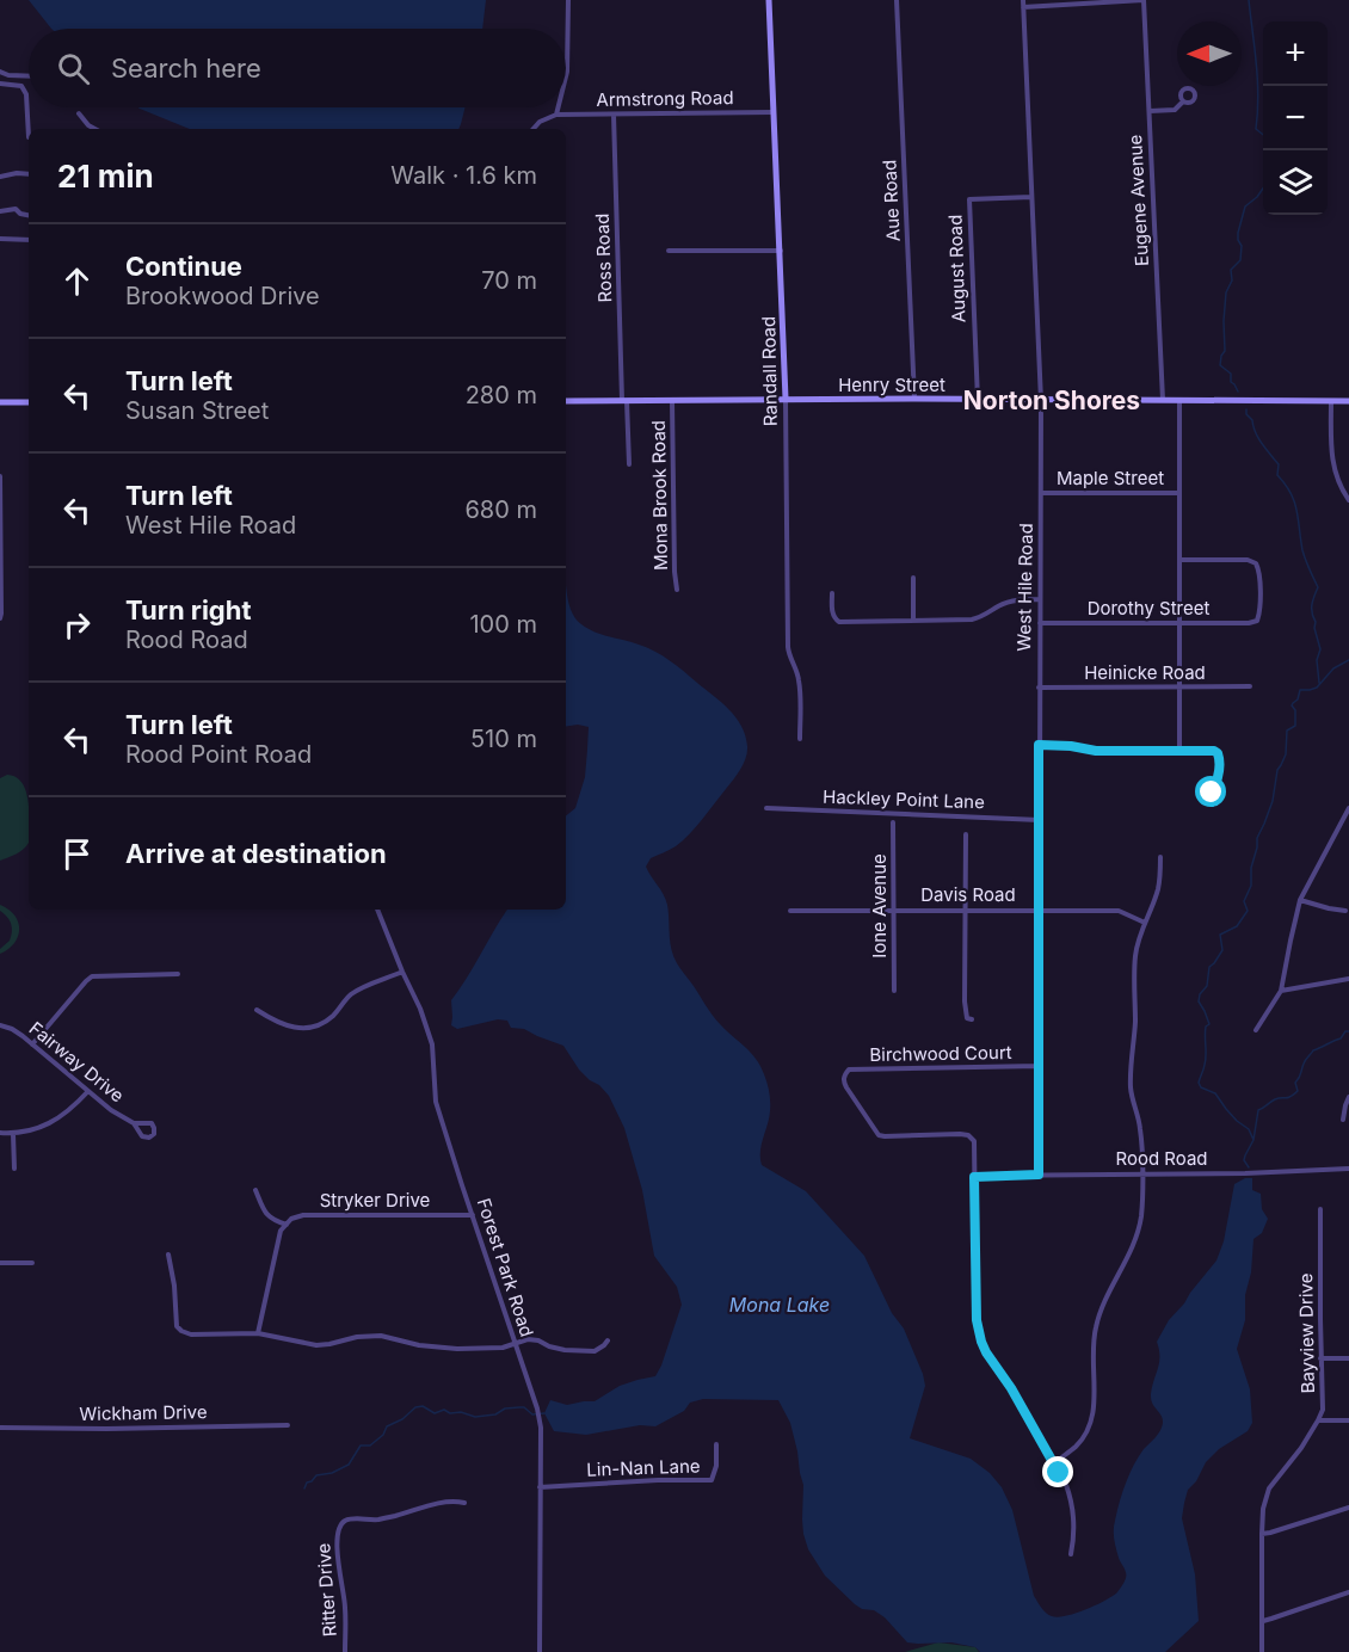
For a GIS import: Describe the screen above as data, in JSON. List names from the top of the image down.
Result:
{
  "streets": {
    "street": [
      "Armstrong Road",
      "Aue Road",
      "Eugene Avenue",
      "Ross Road",
      "August Road",
      "Randall Road",
      "Henry Street",
      "Maple Street",
      "Mona Brook Road",
      "West Hile Road",
      "Dorothy Street",
      "Heinicke Road",
      "Hackley Point Lane",
      "Davis Road",
      "Ione Avenue",
      "Birchwood Court",
      "Fairway Drive",
      "Rood Road",
      "Stryker Drive",
      "Forest Park Road",
      "Bayview Drive",
      "Wickham Drive",
      "Lin-Nan Lane",
      "Ritter Drive"
    ]
  },
  "crossings": [
    ["Armstrong Road", "Ross Road"],
    ["Armstrong Road", "Randall Road"],
    ["Aue Road", "Henry Street"],
    ["Eugene Avenue", "Henry Street"],
    ["Ross Road", "Henry Street"],
    ["August Road", "Henry Street"],
    ["August Road", "West Hile Road"],
    ["Randall Road", "Henry Street"],
    ["Henry Street", "Mona Brook Road"],
    ["Henry Street", "West Hile Road"],
    ["Maple Street", "West Hile Road"],
    ["West Hile Road", "Dorothy Street"],
    ["West Hile Road", "Heinicke Road"],
    ["West Hile Road", "Hackley Point Lane"],
    ["West Hile Road", "Davis Road"],
    ["West Hile Road", "Birchwood Court"],
    ["West Hile Road", "Rood Road"],
    ["Davis Road", "Ione Avenue"],
    ["Birchwood Court", "Rood Road"],
    ["Stryker Drive", "Forest Park Road"],
    ["Forest Park Road", "Lin-Nan Lane"]
  ],
  "districts": ["Norton Shores"],
  "water": ["Mona Lake"],
  "north": "left",
  "page": {
    "map_buttons": ["+", "−"],
    "search": "Search here",
    "heading": ["21 min", "Walk · 1.6 km"],
    "list": [
      ["Continue", "Brookwood Drive", "70 m"],
      ["Turn left", "Susan Street", "280 m"],
      ["Turn left", "West Hile Road", "680 m"],
      ["Turn right", "Rood Road", "100 m"],
      ["Turn left", "Rood Point Road", "510 m"],
      "Arrive at destination"
    ]
  }
}
